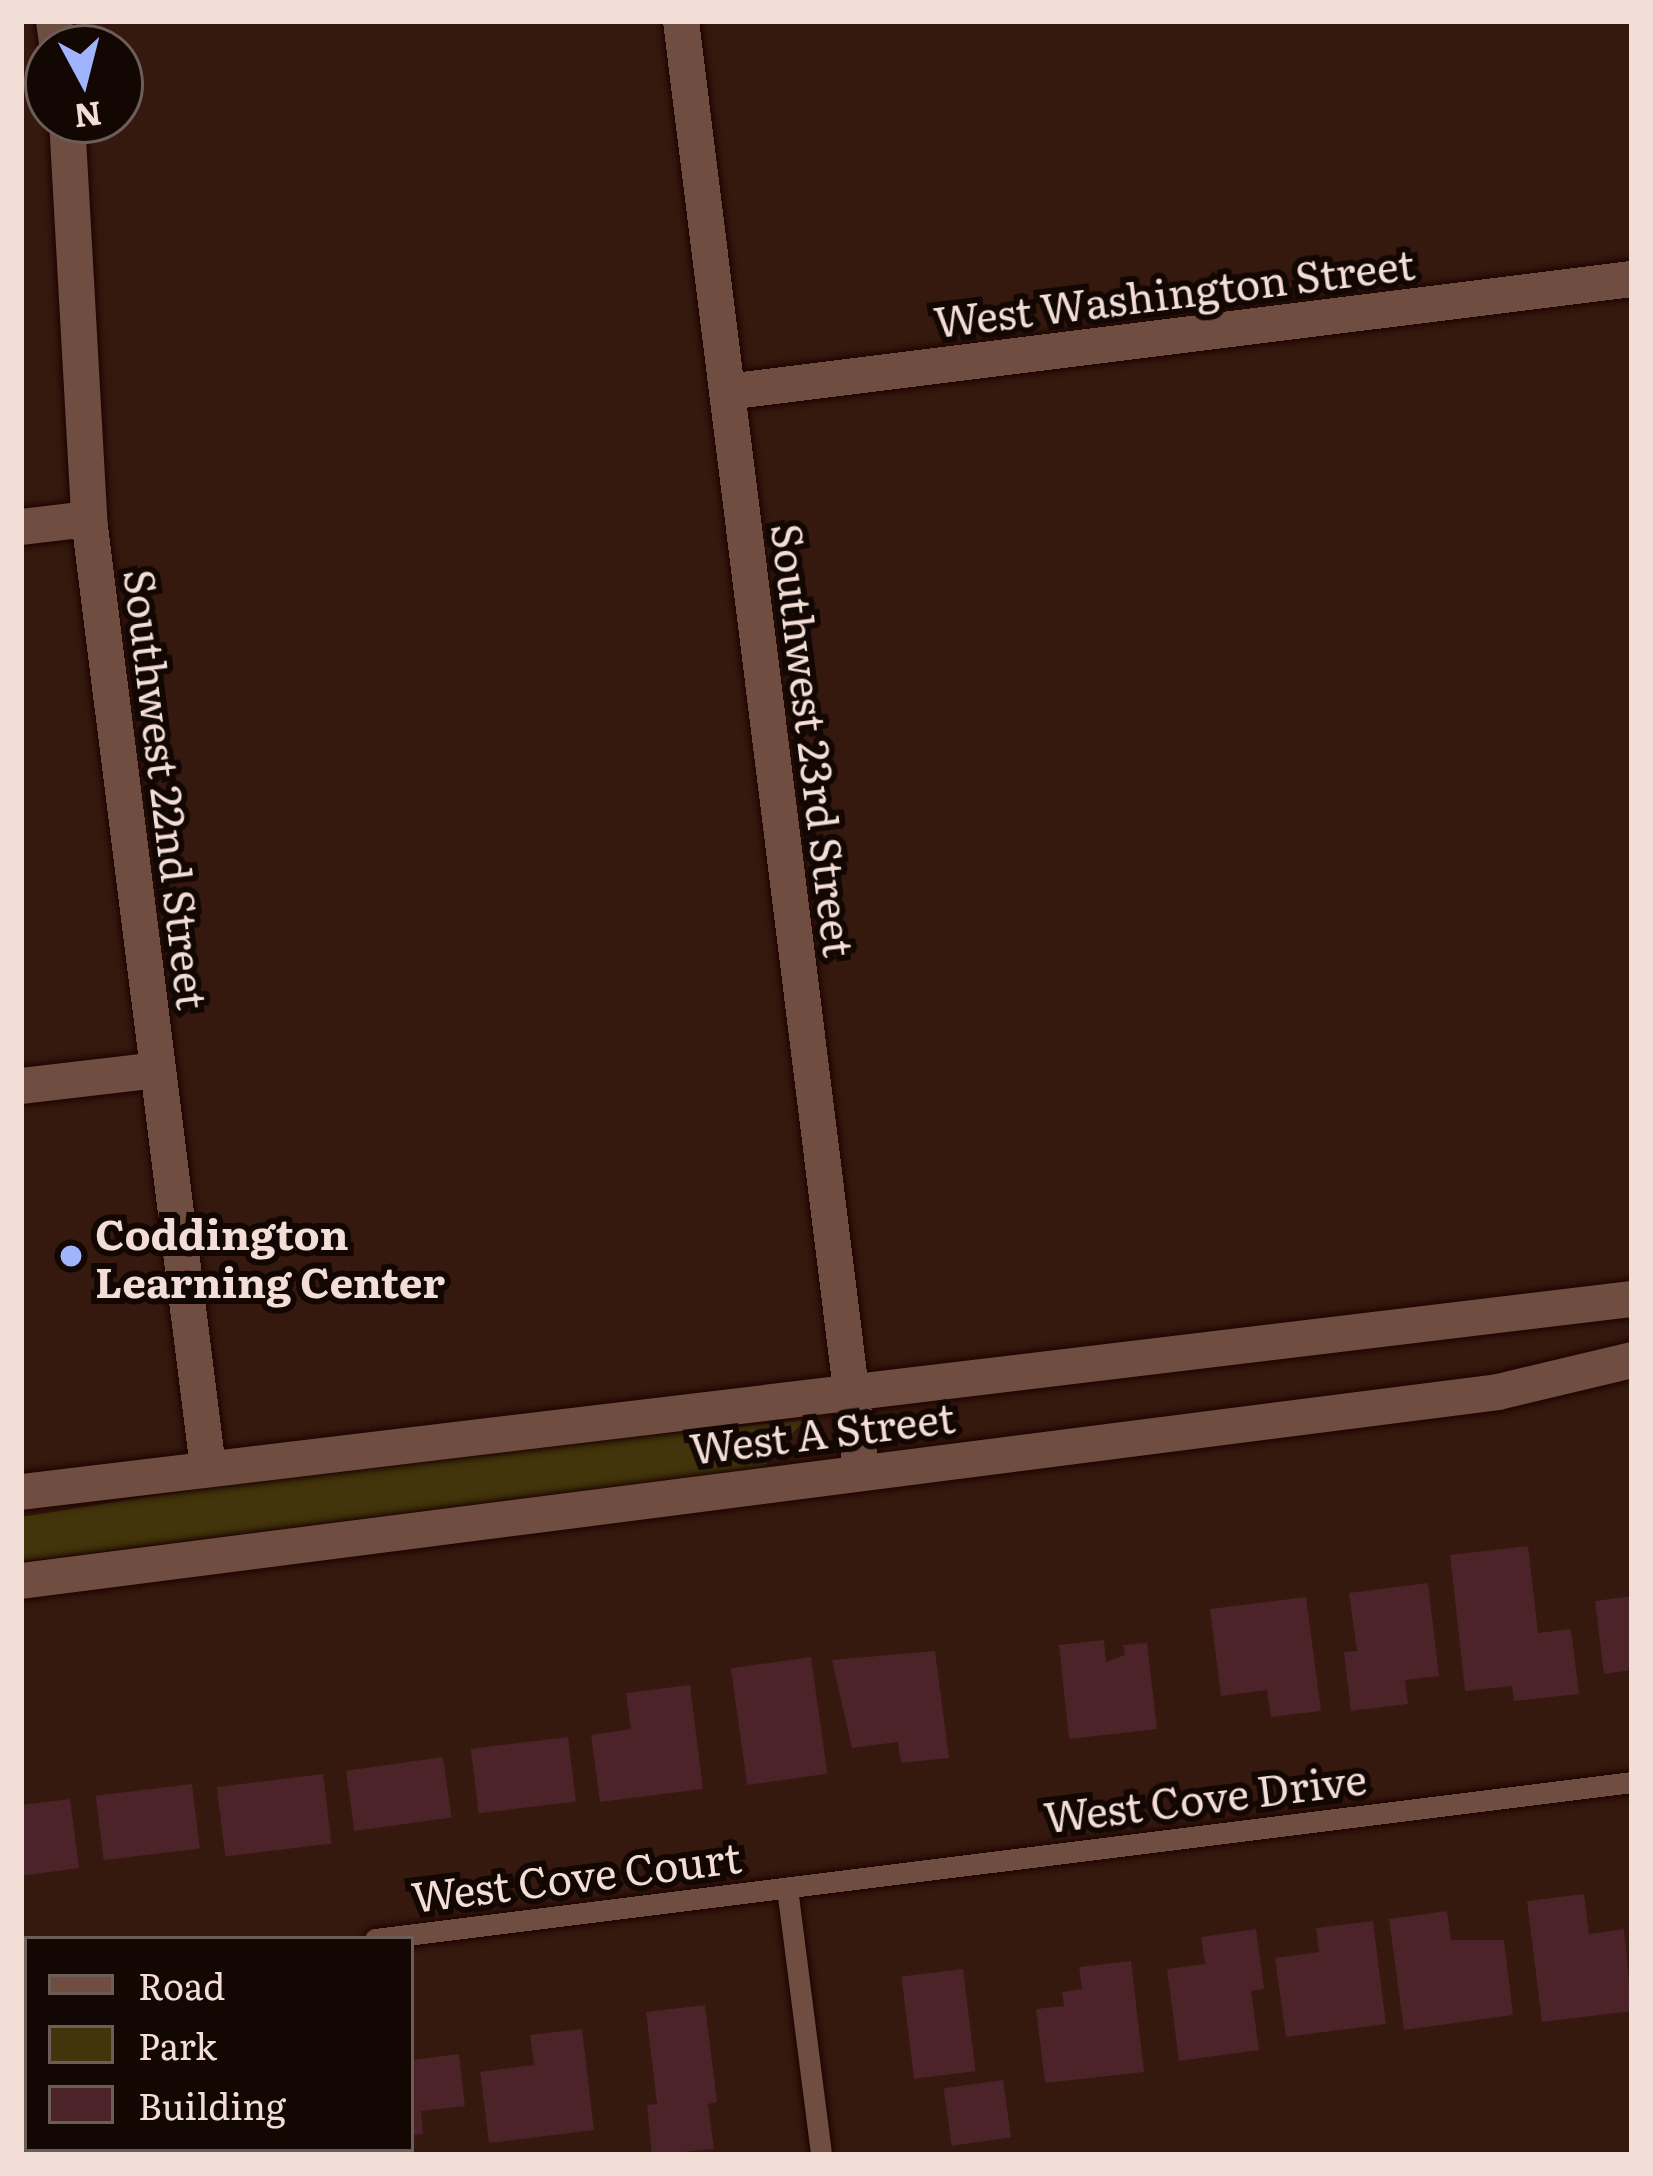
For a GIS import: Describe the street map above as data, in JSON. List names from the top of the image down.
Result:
{
  "streets": {
    "street": [
      "West Washington Street",
      "Southwest 23rd Street",
      "Southwest 22nd Street",
      "West A Street"
    ],
    "lane": ["West Cove Drive", "West Cove Court"]
  },
  "crossings": [
    ["West Washington Street", "Southwest 23rd Street"],
    ["Southwest 23rd Street", "West A Street"],
    ["Southwest 22nd Street", "West A Street"],
    ["West Cove Drive", "West Cove Court"]
  ],
  "places": ["Coddington Learning Center"],
  "legend": ["Road", "Park", "Building"],
  "north": "bottom"
}
